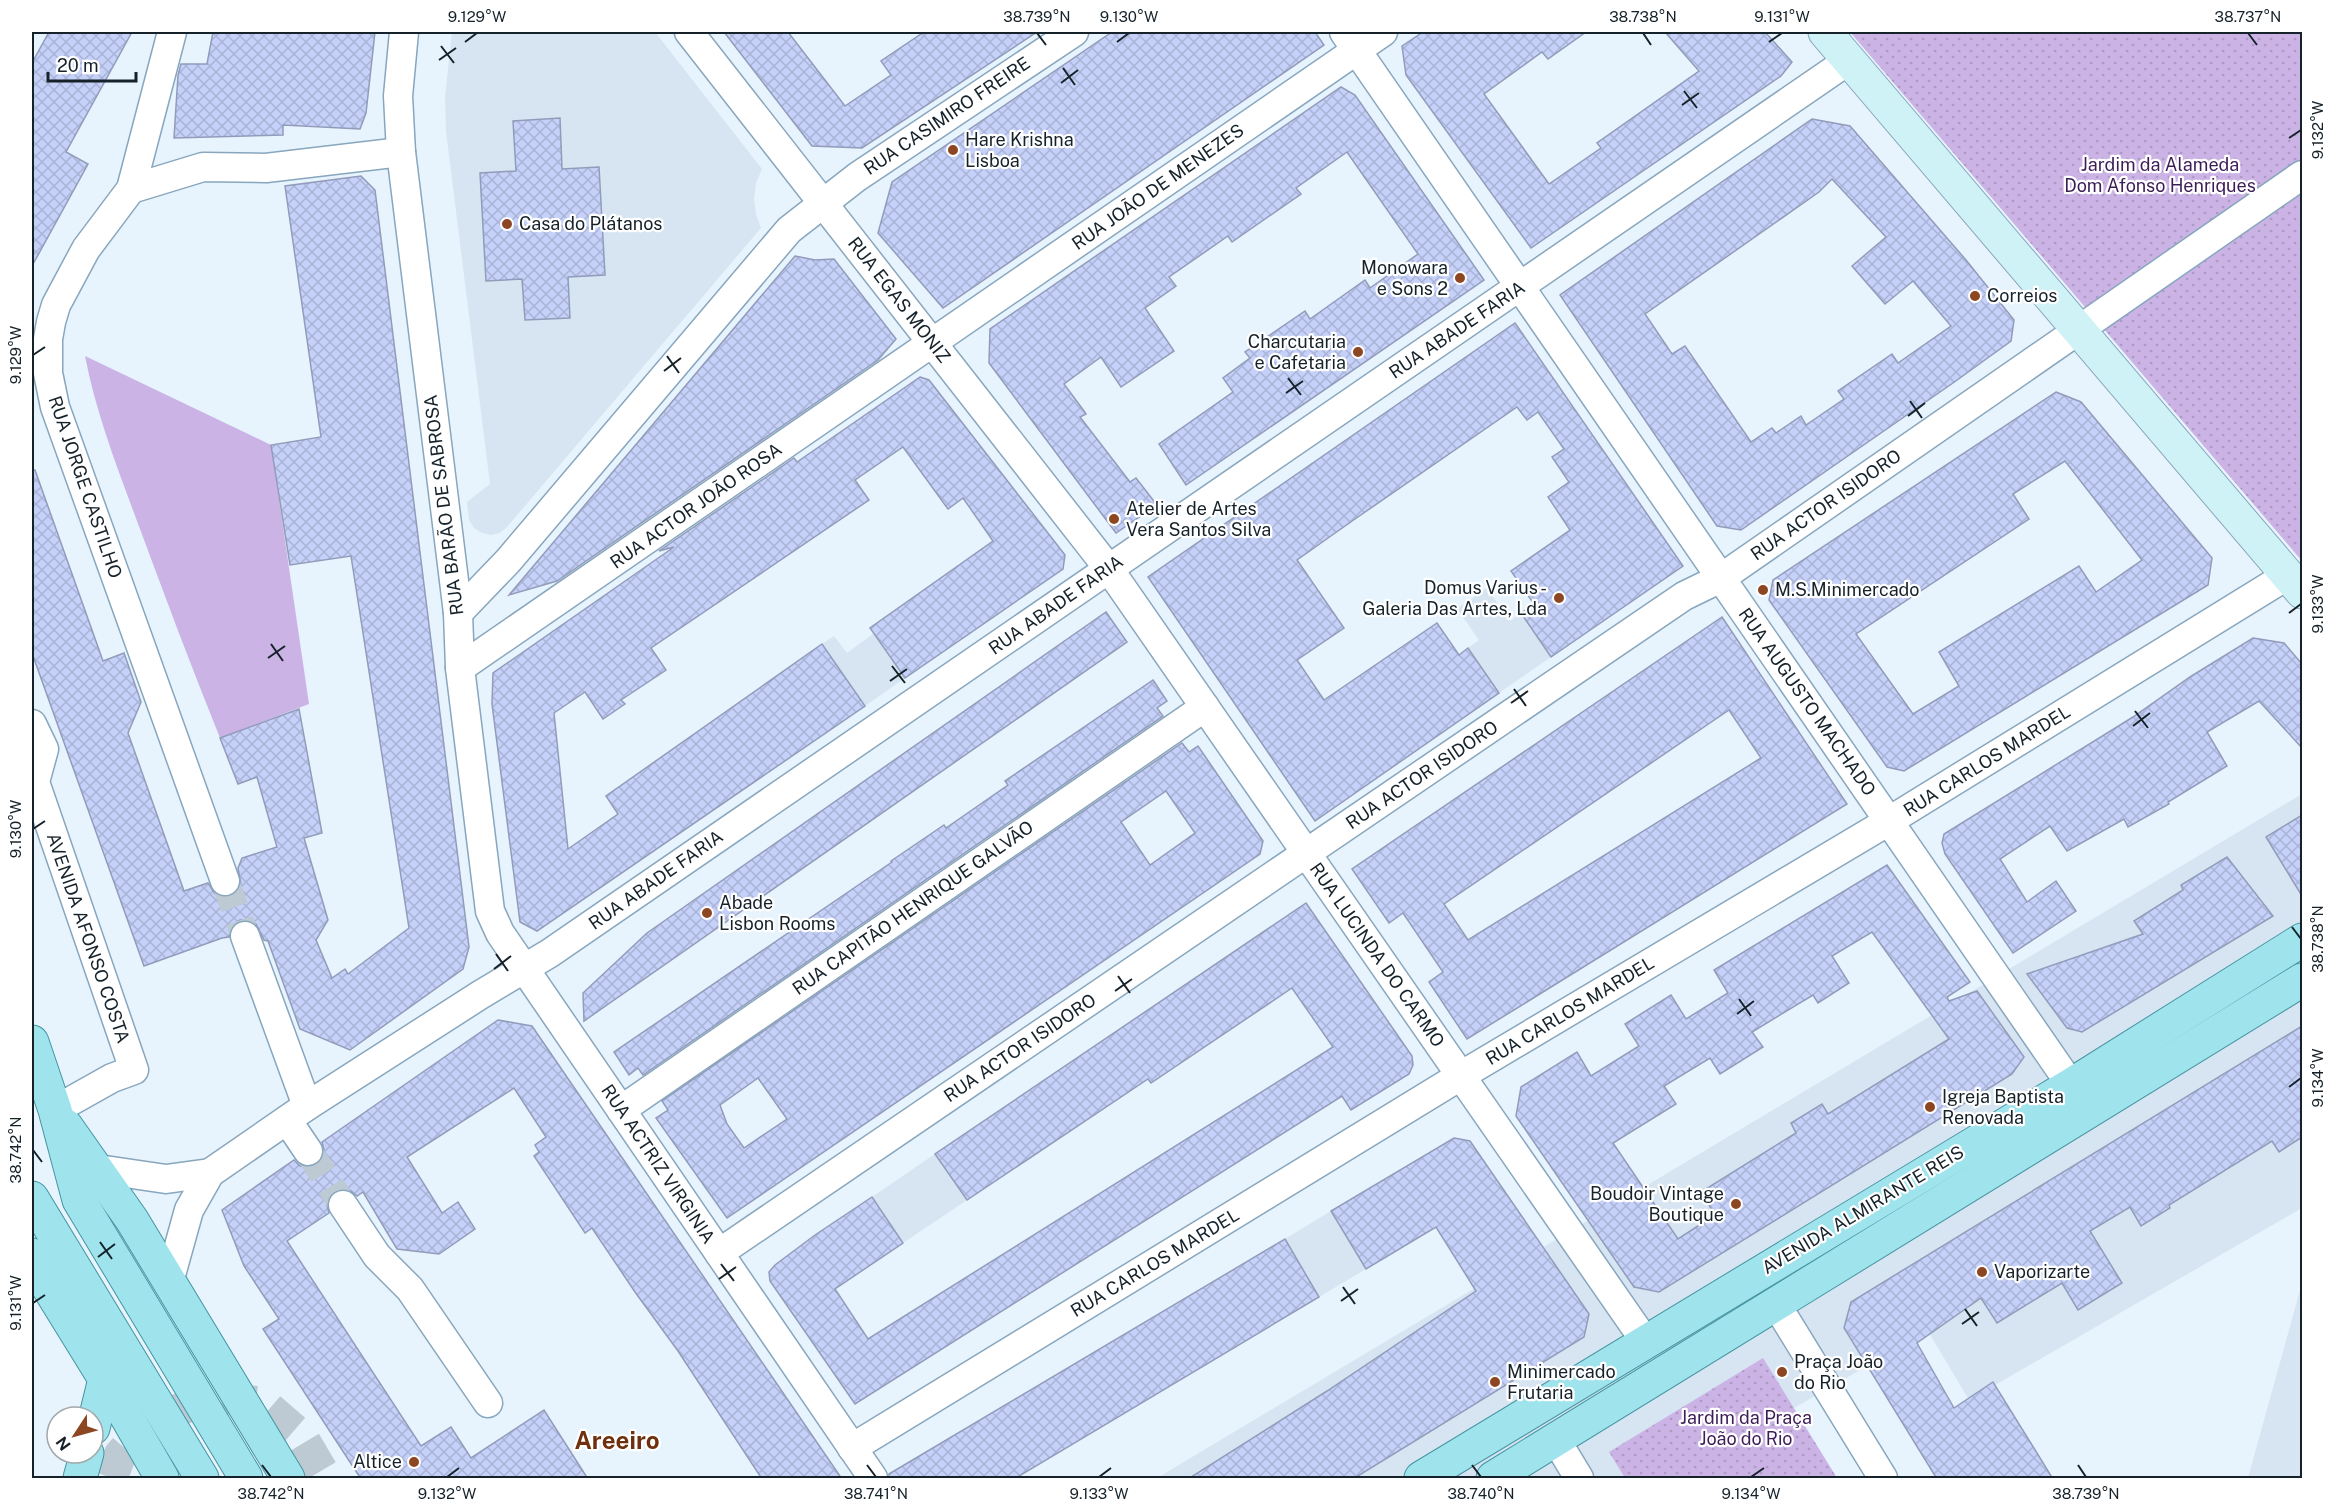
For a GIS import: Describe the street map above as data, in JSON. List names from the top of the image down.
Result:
{
  "streets": {
    "main road": ["AVENIDA ALMIRANTE REIS"],
    "street": [
      "RUA CASIMIRO FREIRE",
      "RUA JOÃO DE MENEZES",
      "RUA EGAS MONIZ",
      "RUA ABADE FARIA",
      "RUA JORGE CASTILHO",
      "RUA BARÃO DE SABROSA",
      "RUA ACTOR ISIDORO",
      "RUA ACTOR JOÃO ROSA",
      "RUA AUGUSTO MACHADO",
      "RUA CARLOS MARDEL",
      "RUA CAPITÃO HENRIQUE GALVÃO",
      "AVENIDA AFONSO COSTA",
      "RUA LUCINDA DO CARMO",
      "RUA ACTRIZ VIRGINIA"
    ]
  },
  "crossings": [
    ["RUA CASIMIRO FREIRE", "RUA EGAS MONIZ"],
    ["RUA CASIMIRO FREIRE", "RUA BARÃO DE SABROSA"],
    ["RUA JOÃO DE MENEZES", "RUA EGAS MONIZ"],
    ["RUA JOÃO DE MENEZES", "RUA ACTOR JOÃO ROSA"],
    ["RUA JOÃO DE MENEZES", "RUA AUGUSTO MACHADO"],
    ["RUA EGAS MONIZ", "RUA ABADE FARIA"],
    ["RUA EGAS MONIZ", "RUA ACTOR JOÃO ROSA"],
    ["RUA EGAS MONIZ", "RUA LUCINDA DO CARMO"],
    ["RUA ABADE FARIA", "RUA BARÃO DE SABROSA"],
    ["RUA ABADE FARIA", "RUA AUGUSTO MACHADO"],
    ["RUA ABADE FARIA", "RUA LUCINDA DO CARMO"],
    ["RUA ABADE FARIA", "RUA ACTRIZ VIRGINIA"],
    ["RUA BARÃO DE SABROSA", "RUA ACTOR JOÃO ROSA"],
    ["RUA BARÃO DE SABROSA", "RUA ACTRIZ VIRGINIA"],
    ["RUA ACTOR ISIDORO", "RUA AUGUSTO MACHADO"],
    ["RUA ACTOR ISIDORO", "RUA LUCINDA DO CARMO"],
    ["RUA ACTOR ISIDORO", "RUA ACTRIZ VIRGINIA"],
    ["RUA AUGUSTO MACHADO", "RUA CARLOS MARDEL"],
    ["RUA AUGUSTO MACHADO", "AVENIDA ALMIRANTE REIS"],
    ["RUA CARLOS MARDEL", "RUA LUCINDA DO CARMO"],
    ["RUA CARLOS MARDEL", "RUA ACTRIZ VIRGINIA"],
    ["RUA CAPITÃO HENRIQUE GALVÃO", "RUA LUCINDA DO CARMO"],
    ["RUA CAPITÃO HENRIQUE GALVÃO", "RUA ACTRIZ VIRGINIA"],
    ["RUA LUCINDA DO CARMO", "AVENIDA ALMIRANTE REIS"]
  ],
  "districts": ["Areeiro"],
  "parks": ["Jardim da Alameda Dom Afonso Henriques", "Jardim da Praça João do Rio"],
  "places": [
    "Hare Krishna Lisboa",
    "Casa do Plátanos",
    "Monowara e Sons 2",
    "Correios",
    "Charcutaria e Cafetaria",
    "Atelier de Artes Vera Santos Silva",
    "M.S.Minimercado",
    "Domus Varius - Galeria Das Artes, Lda",
    "Abade Lisbon Rooms",
    "Igreja Baptista Renovada",
    "Boudoir Vintage Boutique",
    "Vaporizarte",
    "Praça João do Rio",
    "Minimercado Frutaria",
    "Altice"
  ],
  "scale_bar": "20 m",
  "north": "bottom left",
  "coordinates": [
    "9.129°W",
    "38.739°N",
    "9.130°W",
    "38.738°N",
    "9.131°W",
    "38.737°N",
    "9.132°W",
    "9.133°W",
    "9.134°W",
    "38.742°N",
    "38.741°N",
    "38.740°N"
  ]
}
